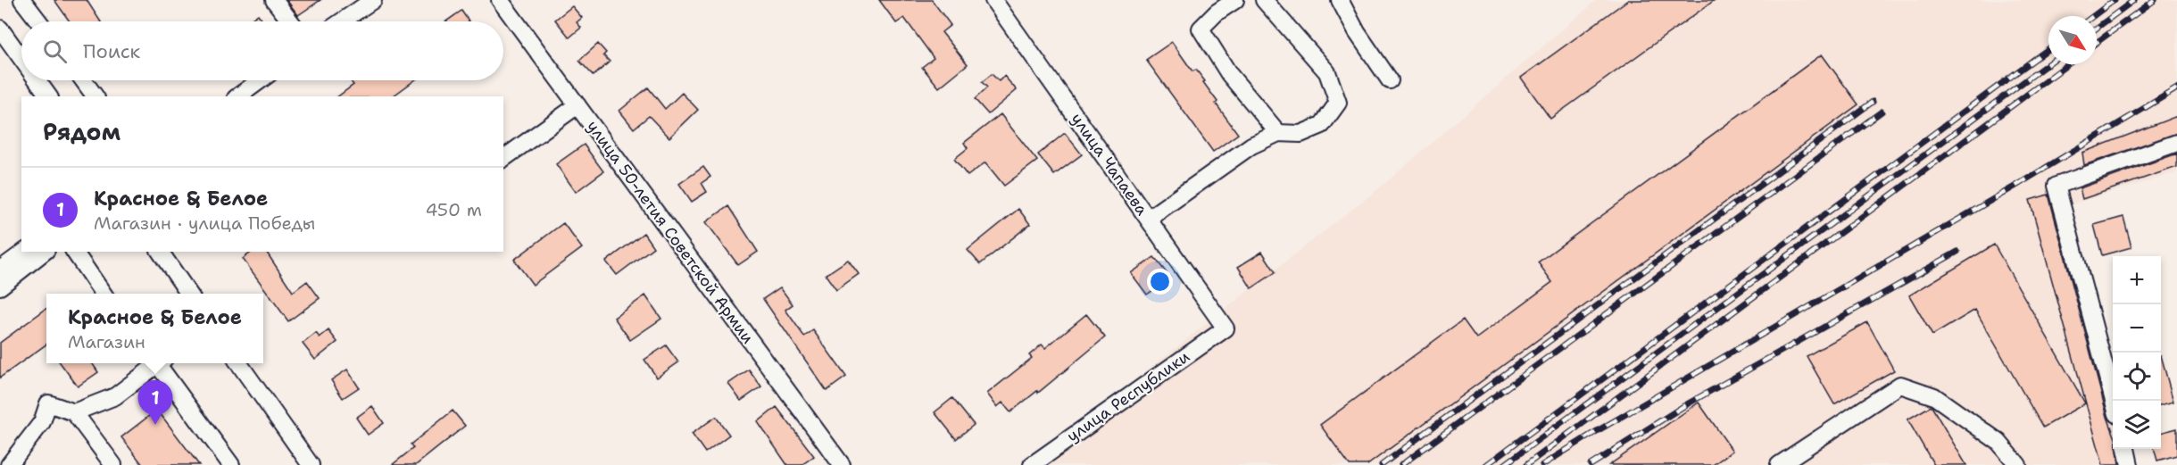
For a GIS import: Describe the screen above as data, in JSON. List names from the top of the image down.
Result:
{
  "streets": {
    "street": ["улица Чапаева", "улица 50-летия Советской Армии", "улица Республики"]
  },
  "crossings": [
    ["улица Чапаева", "улица Республики"]
  ],
  "north": "bottom right",
  "page": {
    "search": "Поиск",
    "heading": "Рядом",
    "list": [
      {
        "mark": "1",
        "name": "Красное & Белое",
        "note": "Магазин · улица Победы",
        "value": "450 m"
      }
    ],
    "map_buttons": ["+", "−"],
    "popup": ["Красное & Белое", "Магазин"],
    "pins": "1"
  }
}
